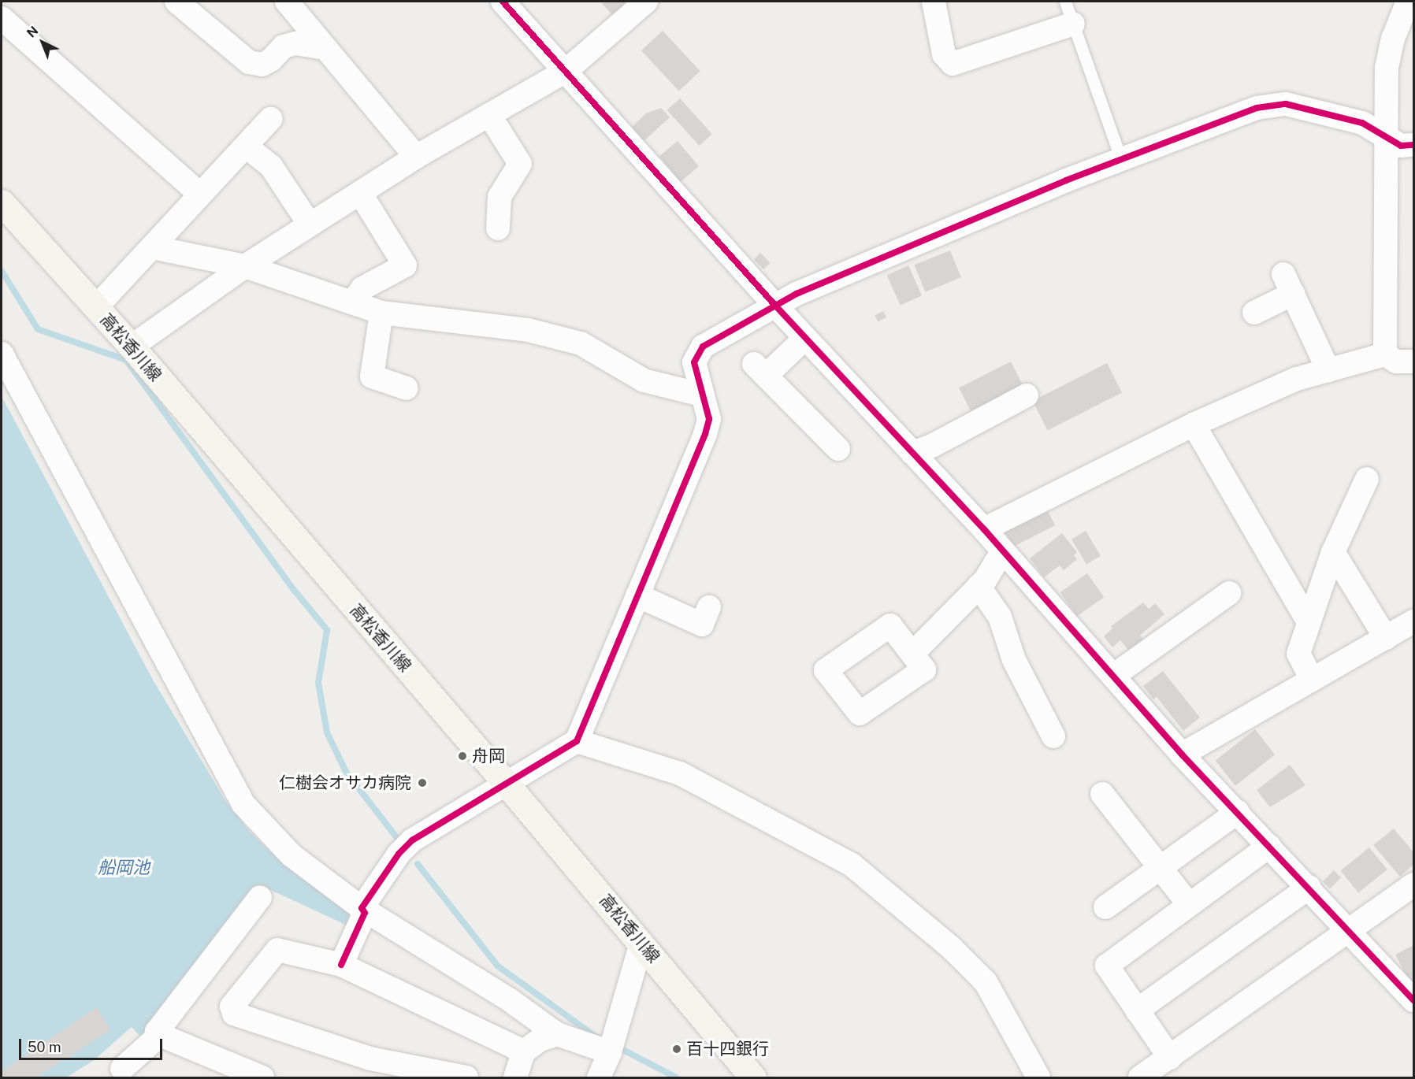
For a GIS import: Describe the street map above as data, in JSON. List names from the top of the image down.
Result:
{
  "streets": {
    "main road": ["高松香川線"]
  },
  "water": ["船岡池"],
  "places": ["舟岡", "仁樹会オサカ病院", "百十四銀行"],
  "scale_bar": "50 m",
  "north": "top left"
}
